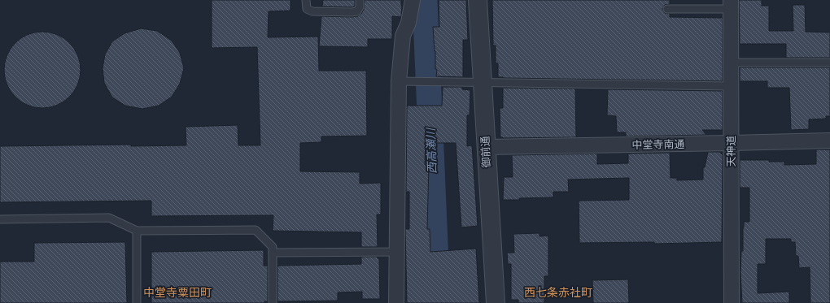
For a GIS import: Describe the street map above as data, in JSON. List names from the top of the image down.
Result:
{
  "streets": {
    "street": ["中堂寺南通", "天神道", "御前通"]
  },
  "crossings": [
    ["中堂寺南通", "天神道"],
    ["中堂寺南通", "御前通"]
  ],
  "districts": ["中堂寺粟田町", "西七条赤社町"],
  "water": ["西高瀬川"]
}
